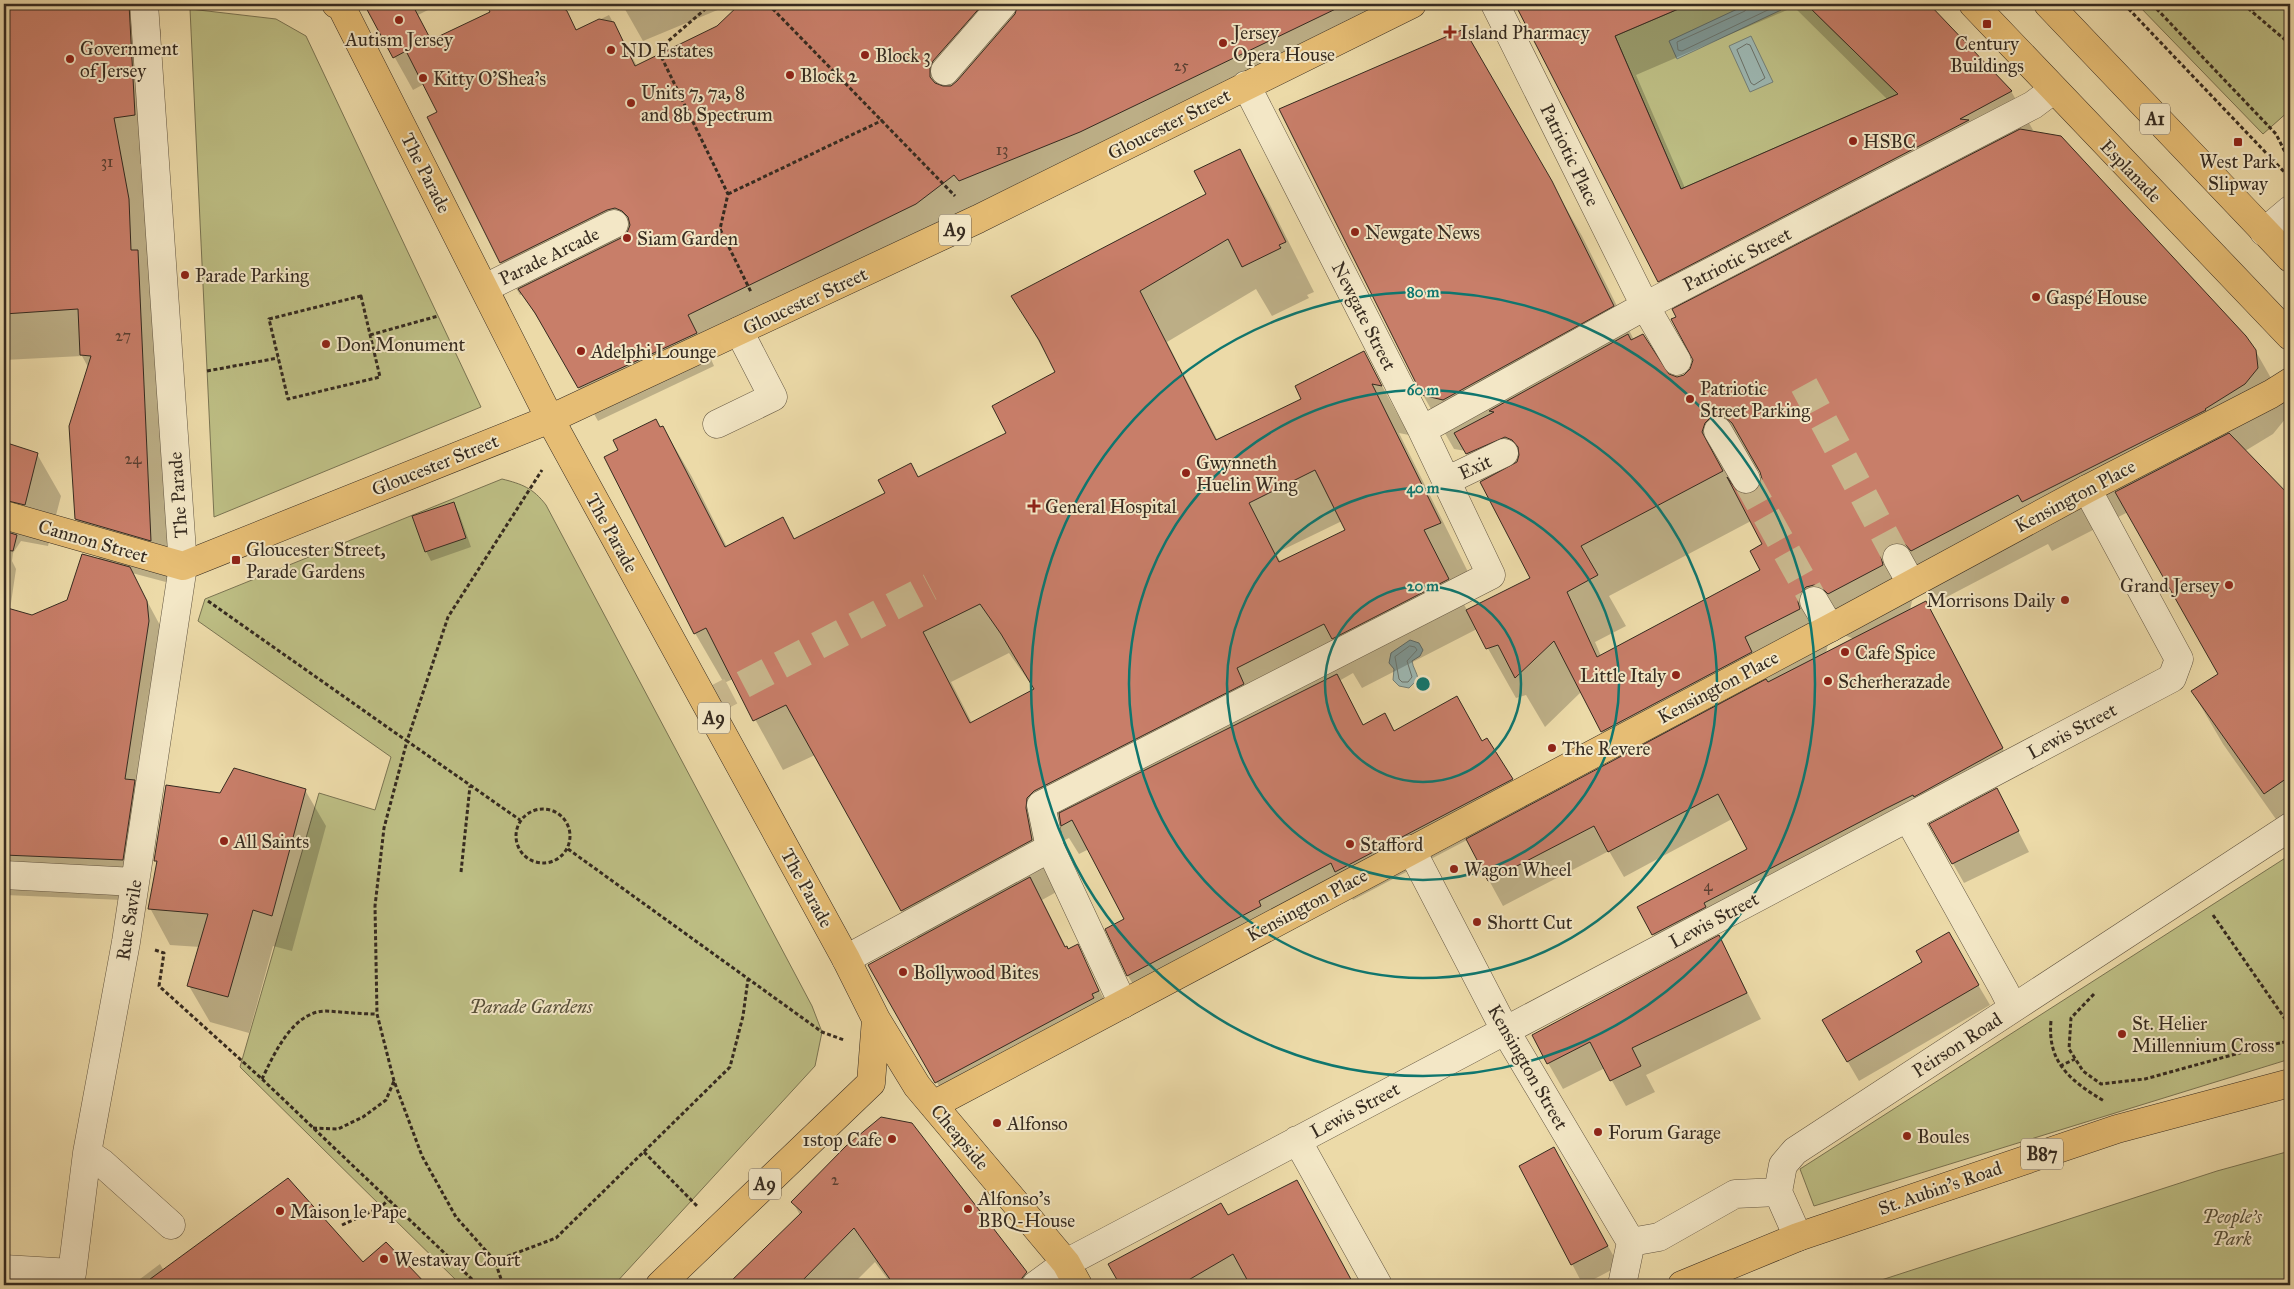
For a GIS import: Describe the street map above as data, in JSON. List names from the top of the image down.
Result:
{
  "streets": {
    "main road": [
      "A1",
      "Gloucester Street",
      "Esplanade",
      "The Parade",
      "A9",
      "Kensington Place",
      "Cannon Street",
      "Cheapside",
      "B87",
      "St. Aubin's Road"
    ],
    "street": [
      "Patriotic Place",
      "Parade Arcade",
      "Patriotic Street",
      "Newgate Street",
      "Exit",
      "Lewis Street",
      "Rue Savile",
      "Peirson Road",
      "Kensington Street"
    ]
  },
  "crossings": [
    ["Gloucester Street", "The Parade"],
    ["Gloucester Street", "Newgate Street"],
    ["Gloucester Street", "Cannon Street"],
    ["Gloucester Street", "Rue Savile"],
    ["Patriotic Place", "Patriotic Street"],
    ["Esplanade", "Patriotic Street"],
    ["The Parade", "Parade Arcade"],
    ["The Parade", "Cannon Street"],
    ["The Parade", "Rue Savile"],
    ["The Parade", "Cheapside"],
    ["Patriotic Street", "Newgate Street"],
    ["Newgate Street", "Exit"],
    ["Kensington Place", "Lewis Street"],
    ["Kensington Place", "Kensington Street"],
    ["Kensington Place", "Cheapside"],
    ["Cannon Street", "Rue Savile"],
    ["Lewis Street", "Kensington Street"],
    ["Lewis Street", "Cheapside"]
  ],
  "parks": ["Parade Gardens", "People's Park"],
  "places": {
    "other": [
      "Autism Jersey",
      "Jersey Opera House",
      "ND Estates",
      "Block 3",
      "Government of Jersey",
      "Block 2",
      "Kitty O'Shea's",
      "Units 7, 7a, 8 and 8b Spectrum",
      "HSBC",
      "Newgate News",
      "Siam Garden",
      "Parade Parking",
      "Gaspé House",
      "Don Monument",
      "Adelphi Lounge",
      "Patriotic Street Parking",
      "Gwynneth Huelin Wing",
      "Grand Jersey",
      "Morrisons Daily",
      "Cafe Spice",
      "Little Italy",
      "Scherherazade",
      "The Revere",
      "All Saints",
      "Stafford",
      "Wagon Wheel",
      "Shortt Cut",
      "Bollywood Bites",
      "St. Helier Millennium Cross",
      "Alfonso",
      "Forum Garage",
      "Boules",
      "1stop Cafe",
      "Alfonso's BBQ-House",
      "Maison le Pape",
      "Westaway Court"
    ],
    "transit": ["Century Buildings", "West Park Slipway", "Gloucester Street, Parade Gardens"],
    "health": ["Island Pharmacy", "General Hospital"]
  },
  "house_numbers": [
    "25",
    "13",
    "31",
    "27",
    "24",
    "4",
    "2"
  ],
  "rings": [
    "80 m",
    "60 m",
    "40 m",
    "20 m"
  ]
}
